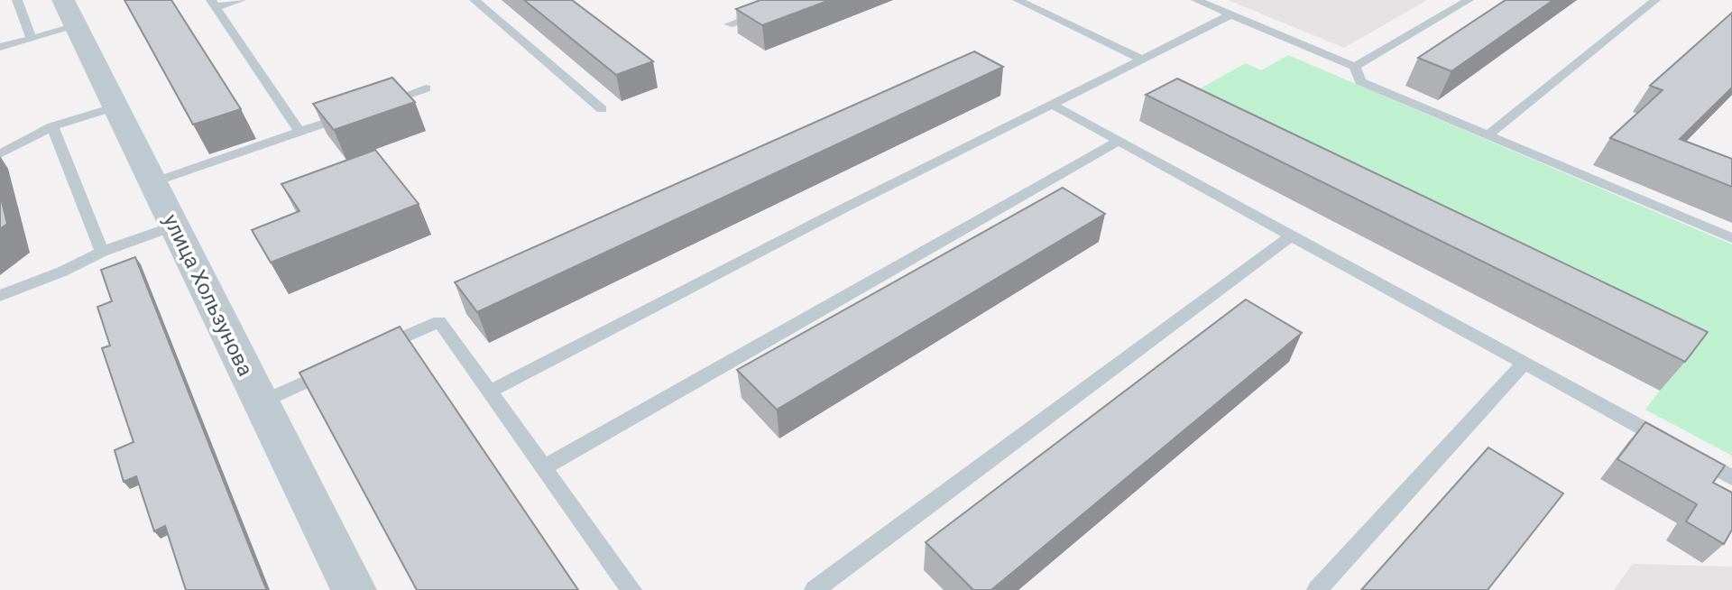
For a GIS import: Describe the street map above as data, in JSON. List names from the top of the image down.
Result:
{
  "streets": {
    "street": ["улица Хользунова"]
  }
}
